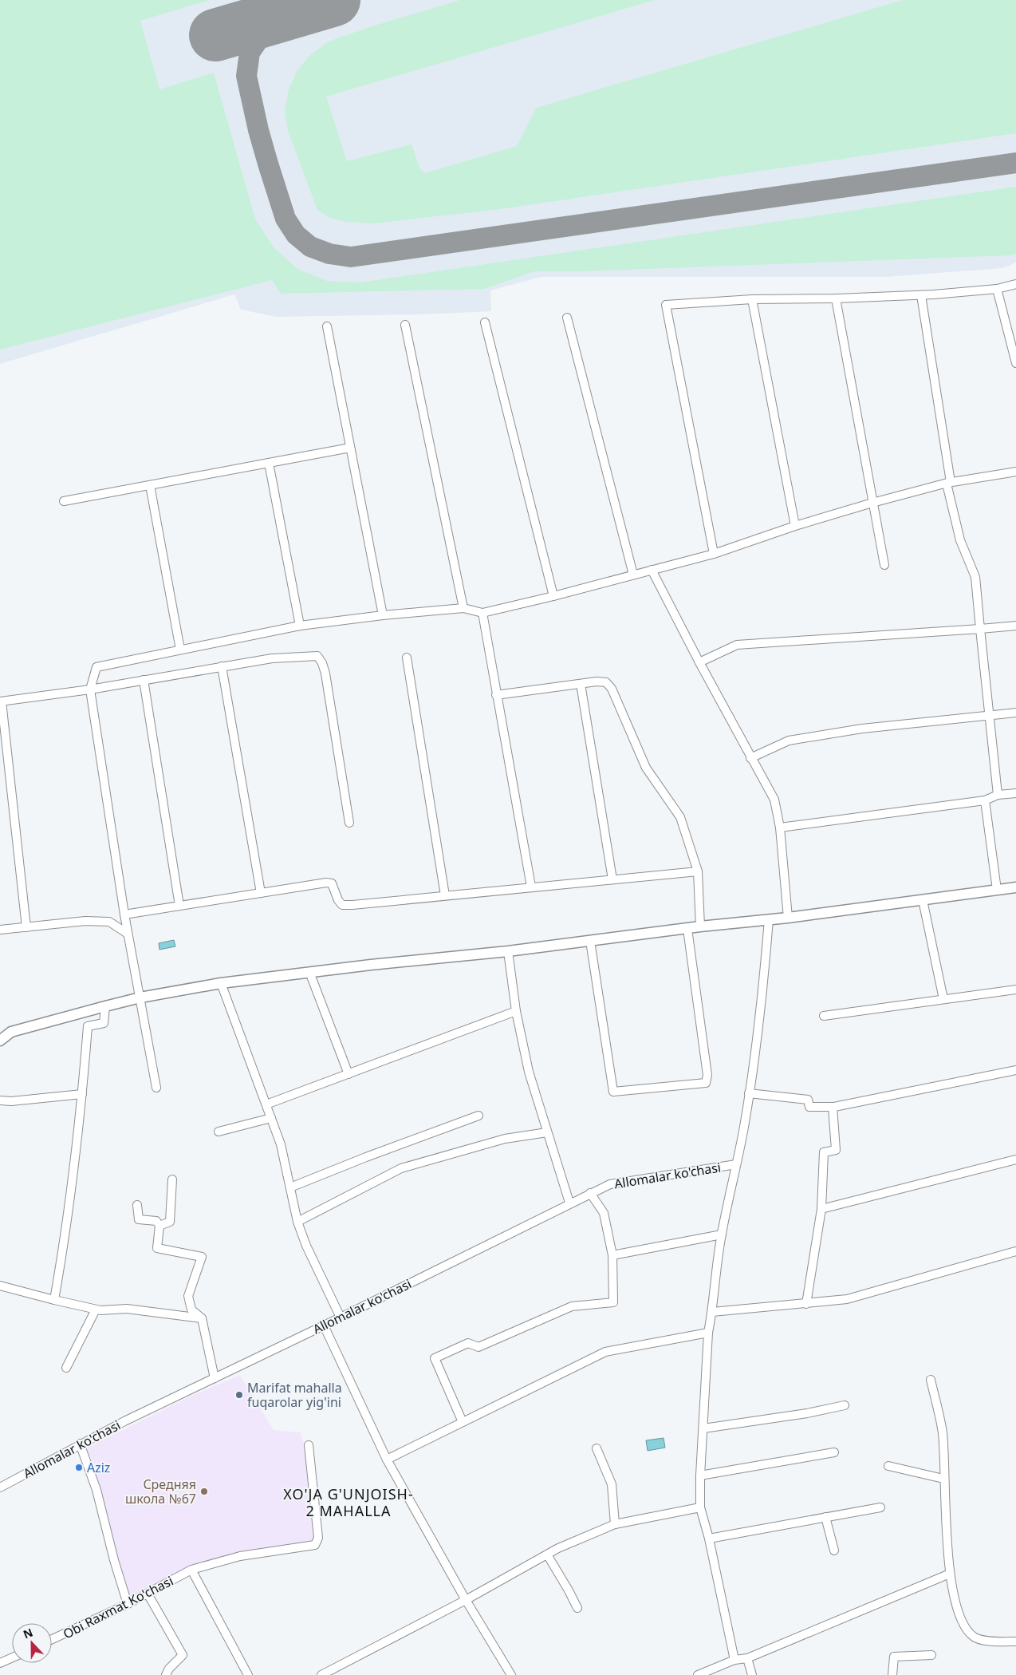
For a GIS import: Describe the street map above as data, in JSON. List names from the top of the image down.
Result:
{
  "streets": {
    "street": ["Allomalar ko'chasi", "Obi Raxmat Ko'chasi"]
  },
  "districts": ["XO'JA G'UNJOISH- 2 MAHALLA"],
  "places": ["Marifat mahalla fuqarolar yig'ini", "Aziz", "Средняя школа №67"],
  "north": "top"
}
